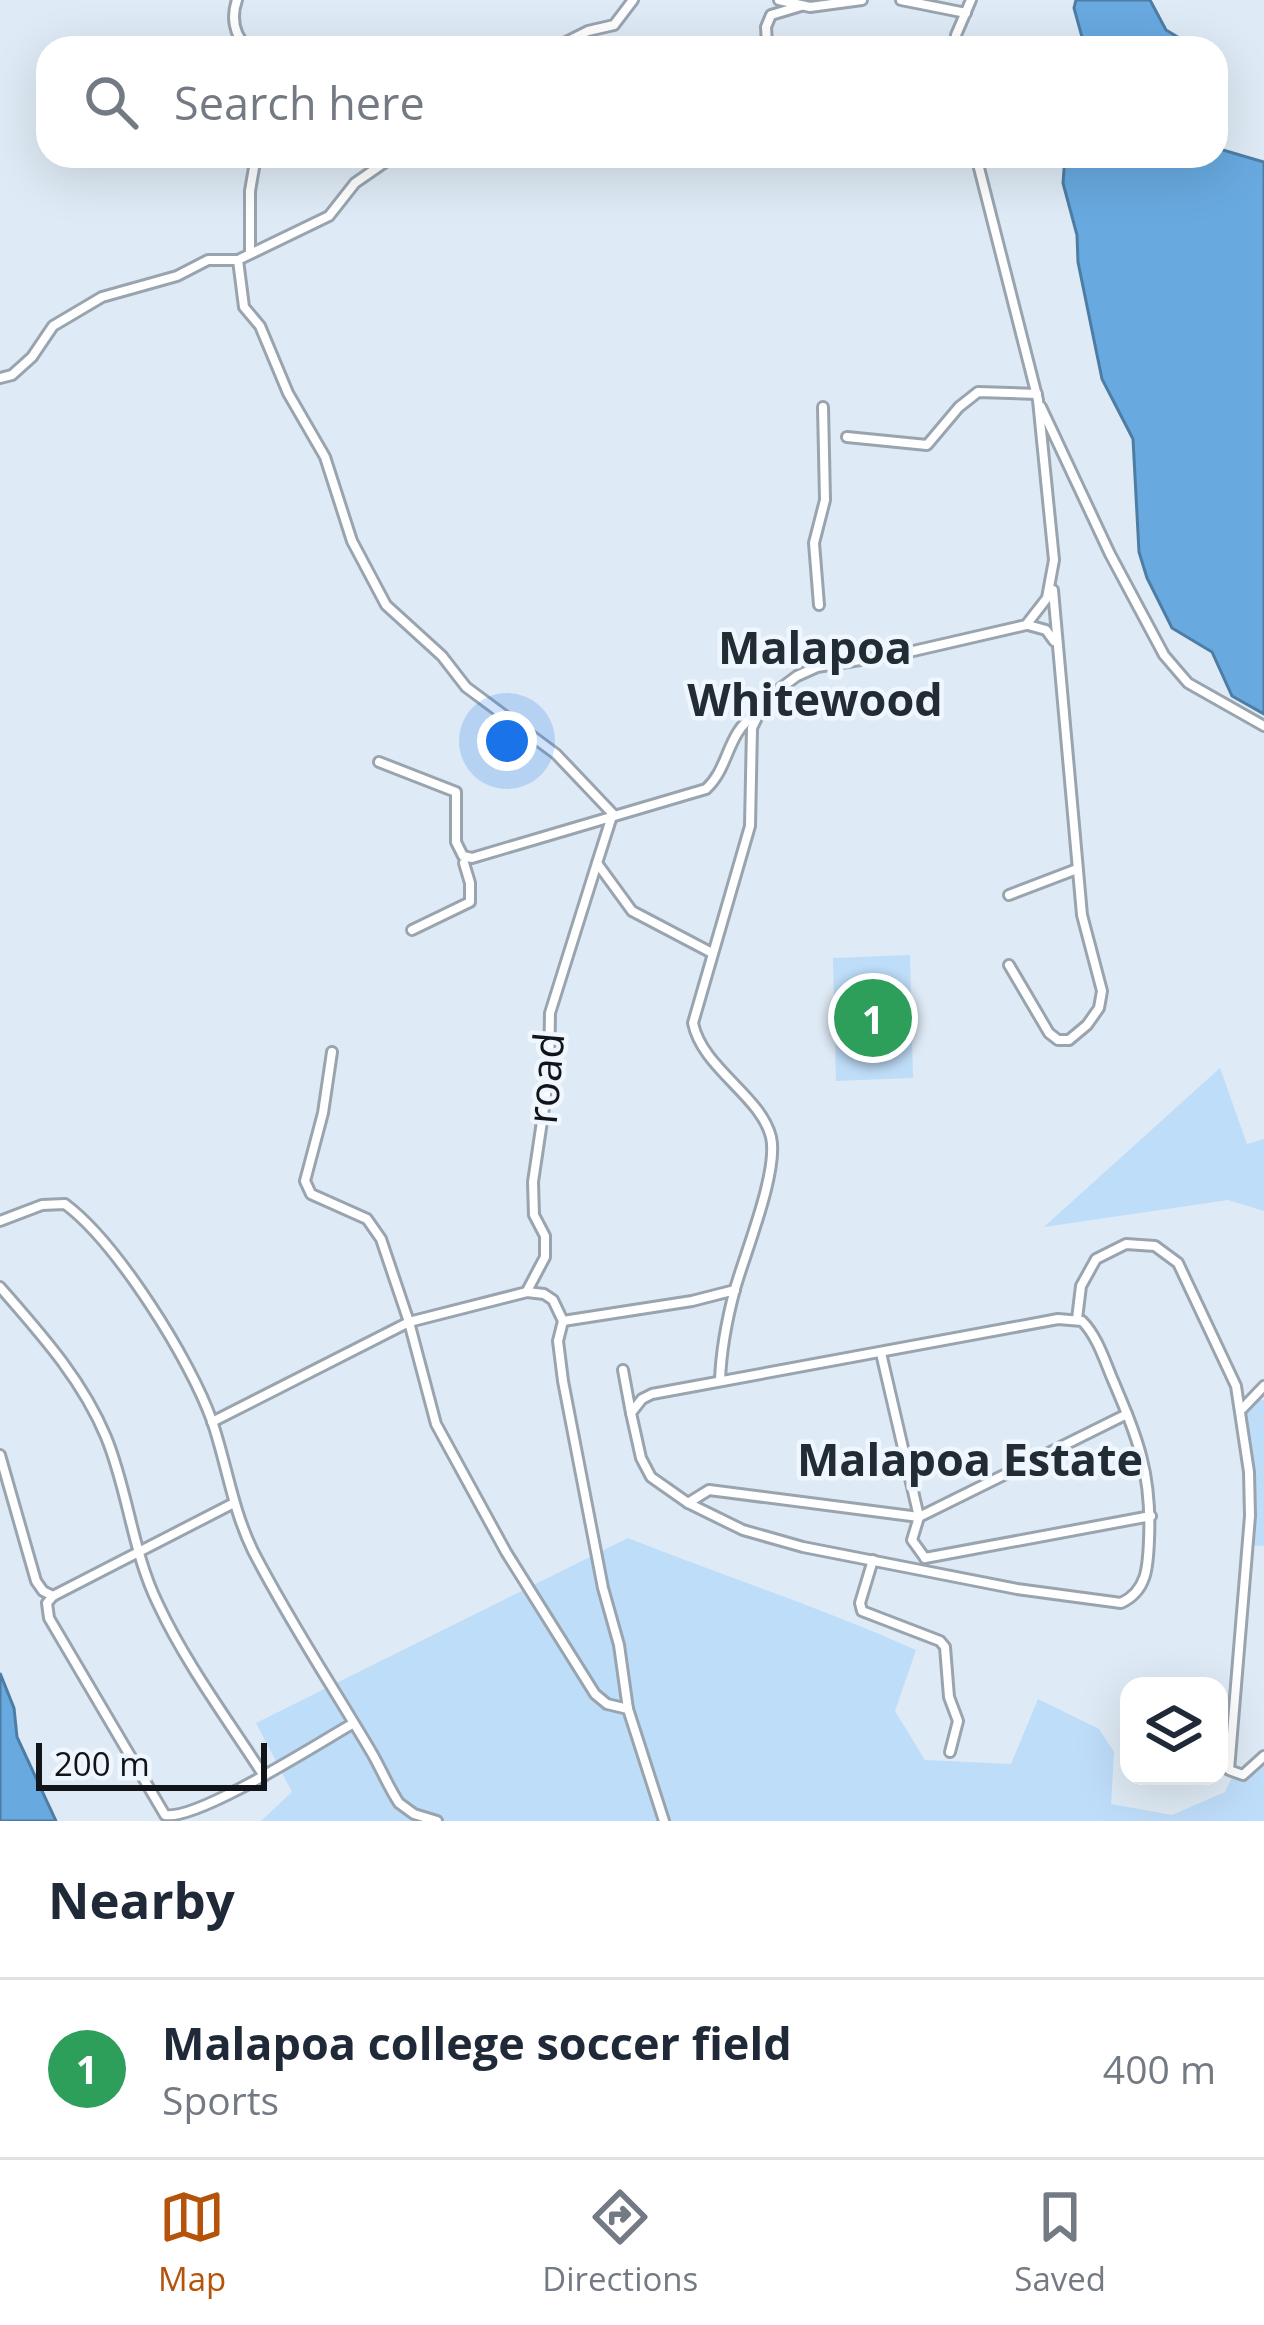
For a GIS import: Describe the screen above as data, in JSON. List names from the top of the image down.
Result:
{
  "streets": {
    "street": ["road"]
  },
  "districts": ["Malapoa Whitewood", "Malapoa Estate"],
  "scale_bar": "200 m",
  "page": {
    "search": "Search here",
    "pins": "1",
    "scale": "200 m",
    "heading": "Nearby",
    "list": [
      {
        "mark": "1",
        "name": "Malapoa college soccer field",
        "note": "Sports",
        "value": "400 m"
      }
    ],
    "nav": ["Map", "Directions", "Saved"]
  }
}
